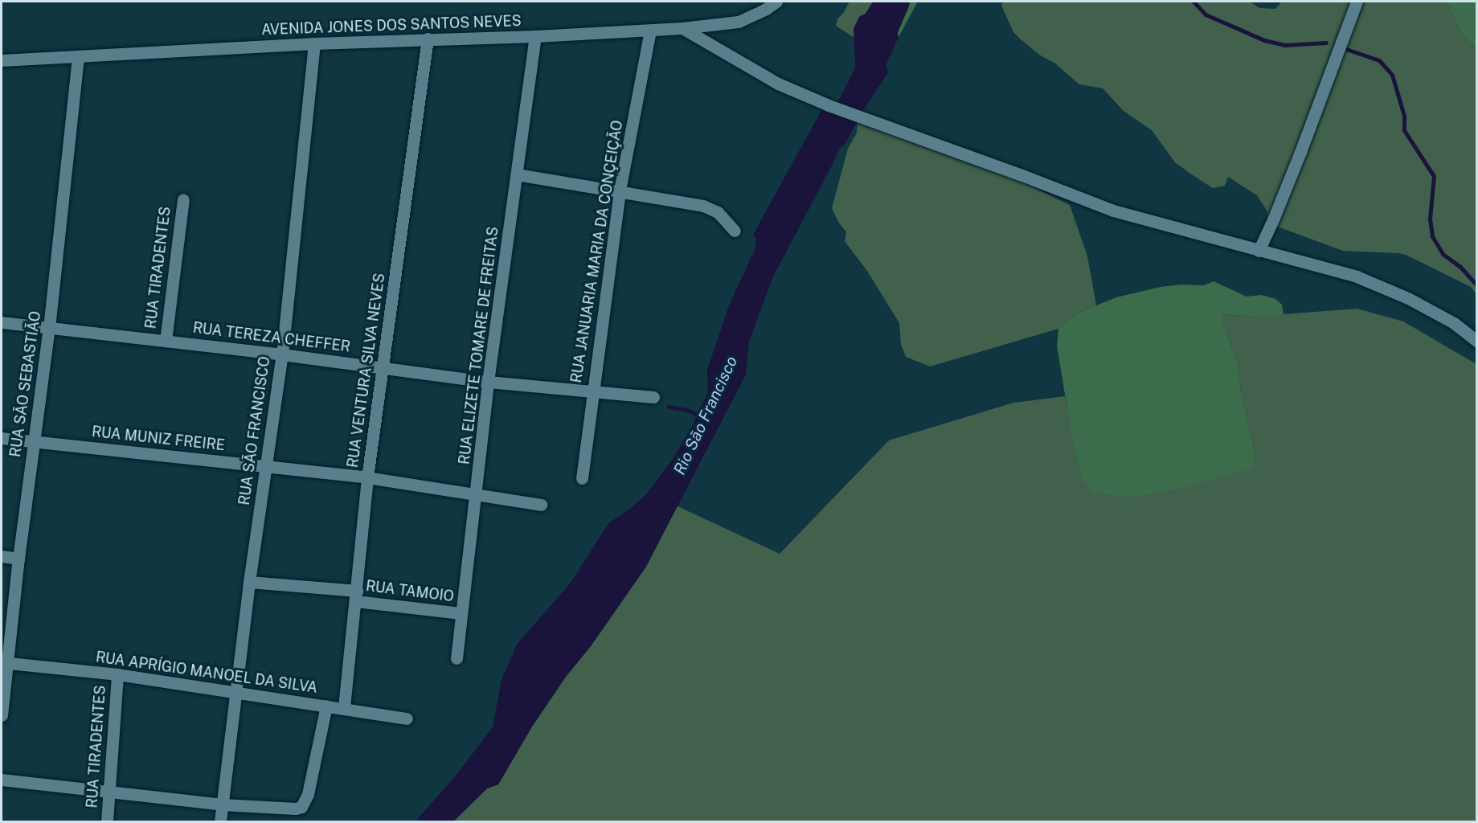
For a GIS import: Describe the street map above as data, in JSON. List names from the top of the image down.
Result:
{
  "streets": {
    "street": [
      "AVENIDA JONES DOS SANTOS NEVES",
      "RUA JANUARIA MARIA DA CONÇEIÇÃO",
      "RUA TIRADENTES",
      "RUA TEREZA CHEFFER",
      "RUA ELIZETE TOMARE DE FREITAS",
      "RUA VENTURA SILVA NEVES",
      "RUA SÃO SEBASTIÃO",
      "RUA SÃO FRANCISCO",
      "RUA MUNIZ FREIRE",
      "RUA TAMOIO",
      "RUA APRÍGIO MANOEL DA SILVA"
    ]
  },
  "crossings": [
    ["AVENIDA JONES DOS SANTOS NEVES", "RUA JANUARIA MARIA DA CONÇEIÇÃO"],
    ["AVENIDA JONES DOS SANTOS NEVES", "RUA ELIZETE TOMARE DE FREITAS"],
    ["AVENIDA JONES DOS SANTOS NEVES", "RUA VENTURA SILVA NEVES"],
    ["AVENIDA JONES DOS SANTOS NEVES", "RUA SÃO SEBASTIÃO"],
    ["AVENIDA JONES DOS SANTOS NEVES", "RUA SÃO FRANCISCO"],
    ["RUA JANUARIA MARIA DA CONÇEIÇÃO", "RUA TEREZA CHEFFER"],
    ["RUA TIRADENTES", "RUA TEREZA CHEFFER"],
    ["RUA TIRADENTES", "RUA APRÍGIO MANOEL DA SILVA"],
    ["RUA TEREZA CHEFFER", "RUA ELIZETE TOMARE DE FREITAS"],
    ["RUA TEREZA CHEFFER", "RUA VENTURA SILVA NEVES"],
    ["RUA TEREZA CHEFFER", "RUA SÃO SEBASTIÃO"],
    ["RUA TEREZA CHEFFER", "RUA SÃO FRANCISCO"],
    ["RUA ELIZETE TOMARE DE FREITAS", "RUA MUNIZ FREIRE"],
    ["RUA ELIZETE TOMARE DE FREITAS", "RUA TAMOIO"],
    ["RUA VENTURA SILVA NEVES", "RUA MUNIZ FREIRE"],
    ["RUA VENTURA SILVA NEVES", "RUA TAMOIO"],
    ["RUA VENTURA SILVA NEVES", "RUA APRÍGIO MANOEL DA SILVA"],
    ["RUA SÃO SEBASTIÃO", "RUA MUNIZ FREIRE"],
    ["RUA SÃO SEBASTIÃO", "RUA APRÍGIO MANOEL DA SILVA"],
    ["RUA SÃO FRANCISCO", "RUA MUNIZ FREIRE"],
    ["RUA SÃO FRANCISCO", "RUA TAMOIO"],
    ["RUA SÃO FRANCISCO", "RUA APRÍGIO MANOEL DA SILVA"]
  ],
  "water": ["Rio São Francisco"]
}
